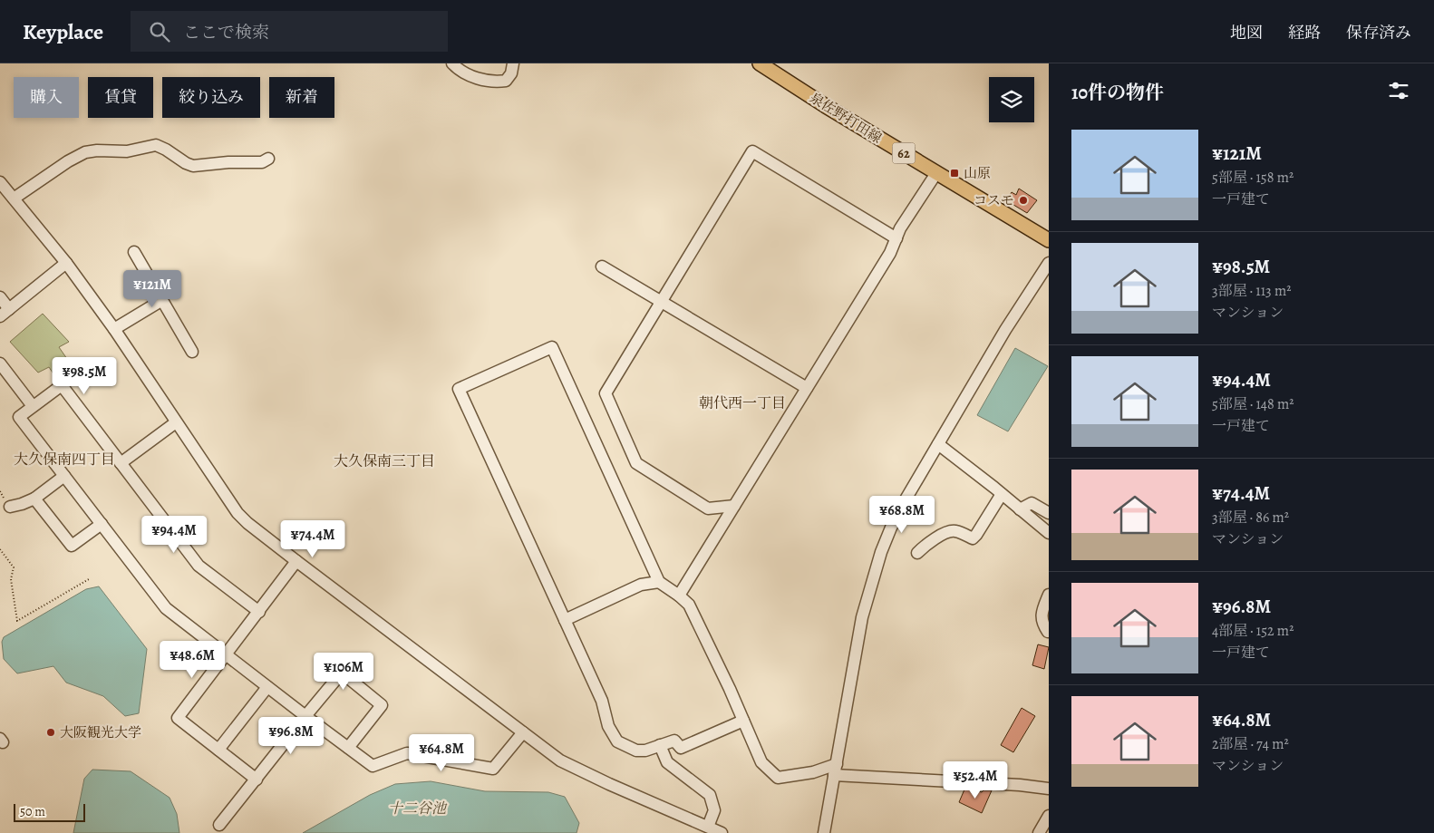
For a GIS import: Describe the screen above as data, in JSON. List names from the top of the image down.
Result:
{
  "streets": {
    "main road": ["泉佐野打田線", "62"]
  },
  "districts": ["朝代西一丁目", "大久保南四丁目", "大久保南三丁目"],
  "water": ["十二谷池"],
  "places": {
    "transit": ["山原"],
    "other": ["コスモ", "大阪観光大学"]
  },
  "scale_bar": "50 m",
  "page": {
    "header": "Keyplace",
    "search": "ここで検索",
    "nav": ["地図", "経路", "保存済み"],
    "heading": "10件の物件",
    "chip": [
      "購入",
      "賃貸",
      "絞り込み",
      "新着"
    ],
    "list": [
      {
        "name": "¥121M",
        "note": "5部屋 · 158 m² · 一戸建て"
      },
      {
        "name": "¥98.5M",
        "note": "3部屋 · 113 m² · マンション"
      },
      {
        "name": "¥94.4M",
        "note": "5部屋 · 148 m² · 一戸建て"
      },
      {
        "name": "¥74.4M",
        "note": "3部屋 · 86 m² · マンション"
      },
      {
        "name": "¥96.8M",
        "note": "4部屋 · 152 m² · 一戸建て"
      },
      {
        "name": "¥64.8M",
        "note": "2部屋 · 74 m² · マンション"
      }
    ],
    "price": [
      "¥121M",
      "¥98.5M",
      "¥68.8M",
      "¥94.4M",
      "¥74.4M",
      "¥48.6M",
      "¥106M",
      "¥96.8M",
      "¥64.8M",
      "¥52.4M"
    ],
    "scale": "50 m"
  }
}
